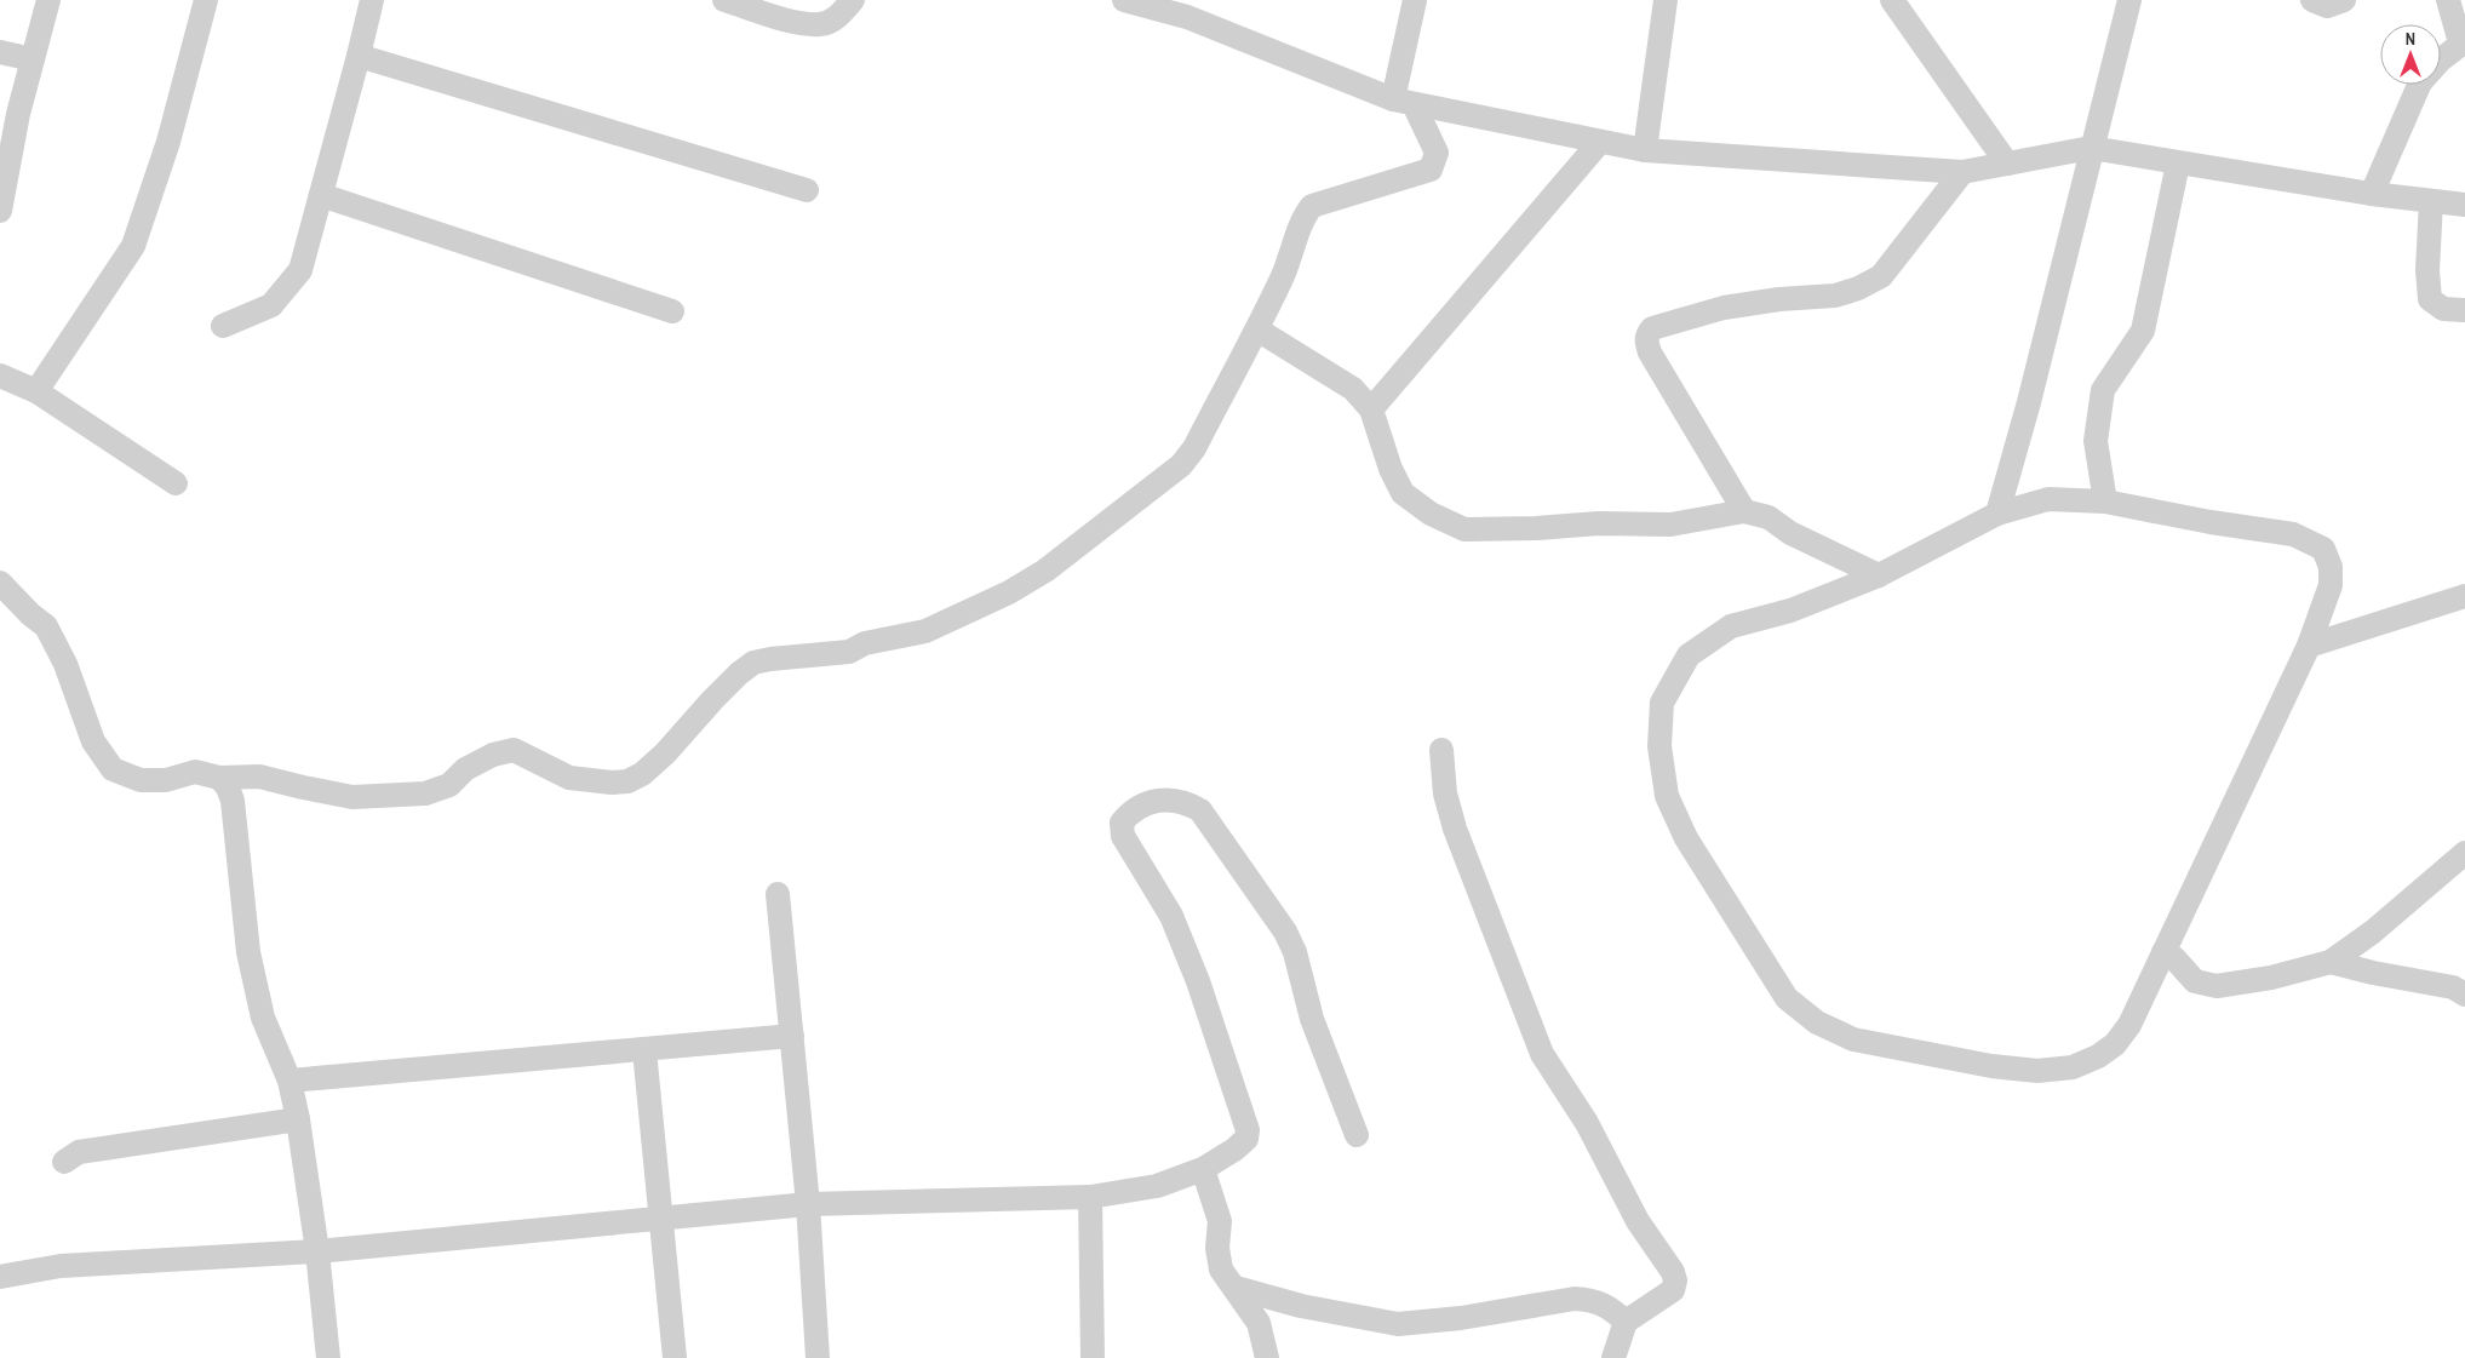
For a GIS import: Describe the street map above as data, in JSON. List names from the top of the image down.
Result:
{
  "north": "top"
}
